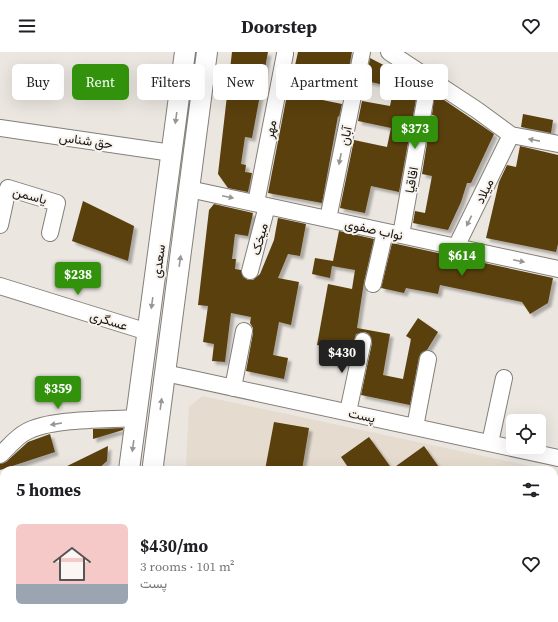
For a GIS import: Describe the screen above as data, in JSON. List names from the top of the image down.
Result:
{
  "streets": {
    "main road": ["سعدی"],
    "street": [
      "مهر",
      "آبان",
      "حق شناس",
      "اقاقیا",
      "میلاد",
      "یاسمن",
      "نواب صفوی",
      "میخک",
      "عسگری",
      "پست"
    ]
  },
  "crossings": [
    ["مهر", "نواب صفوی"],
    ["مهر", "میخک"],
    ["آبان", "نواب صفوی"],
    ["حق شناس", "سعدی"],
    ["اقاقیا", "نواب صفوی"],
    ["میلاد", "نواب صفوی"],
    ["نواب صفوی", "میخک"],
    ["نواب صفوی", "سعدی"],
    ["سعدی", "عسگری"],
    ["سعدی", "پست"]
  ],
  "one_way": ["آبان", "میلاد"],
  "page": {
    "header": "Doorstep",
    "chip": [
      "Buy",
      "Rent",
      "Filters",
      "New",
      "Apartment",
      "House"
    ],
    "price": [
      "$373",
      "$614",
      "$238",
      "$430",
      "$359"
    ],
    "heading": "5 homes",
    "list": [
      {
        "name": "$430/mo",
        "note": "3 rooms · 101 m² · پست"
      }
    ]
  }
}
